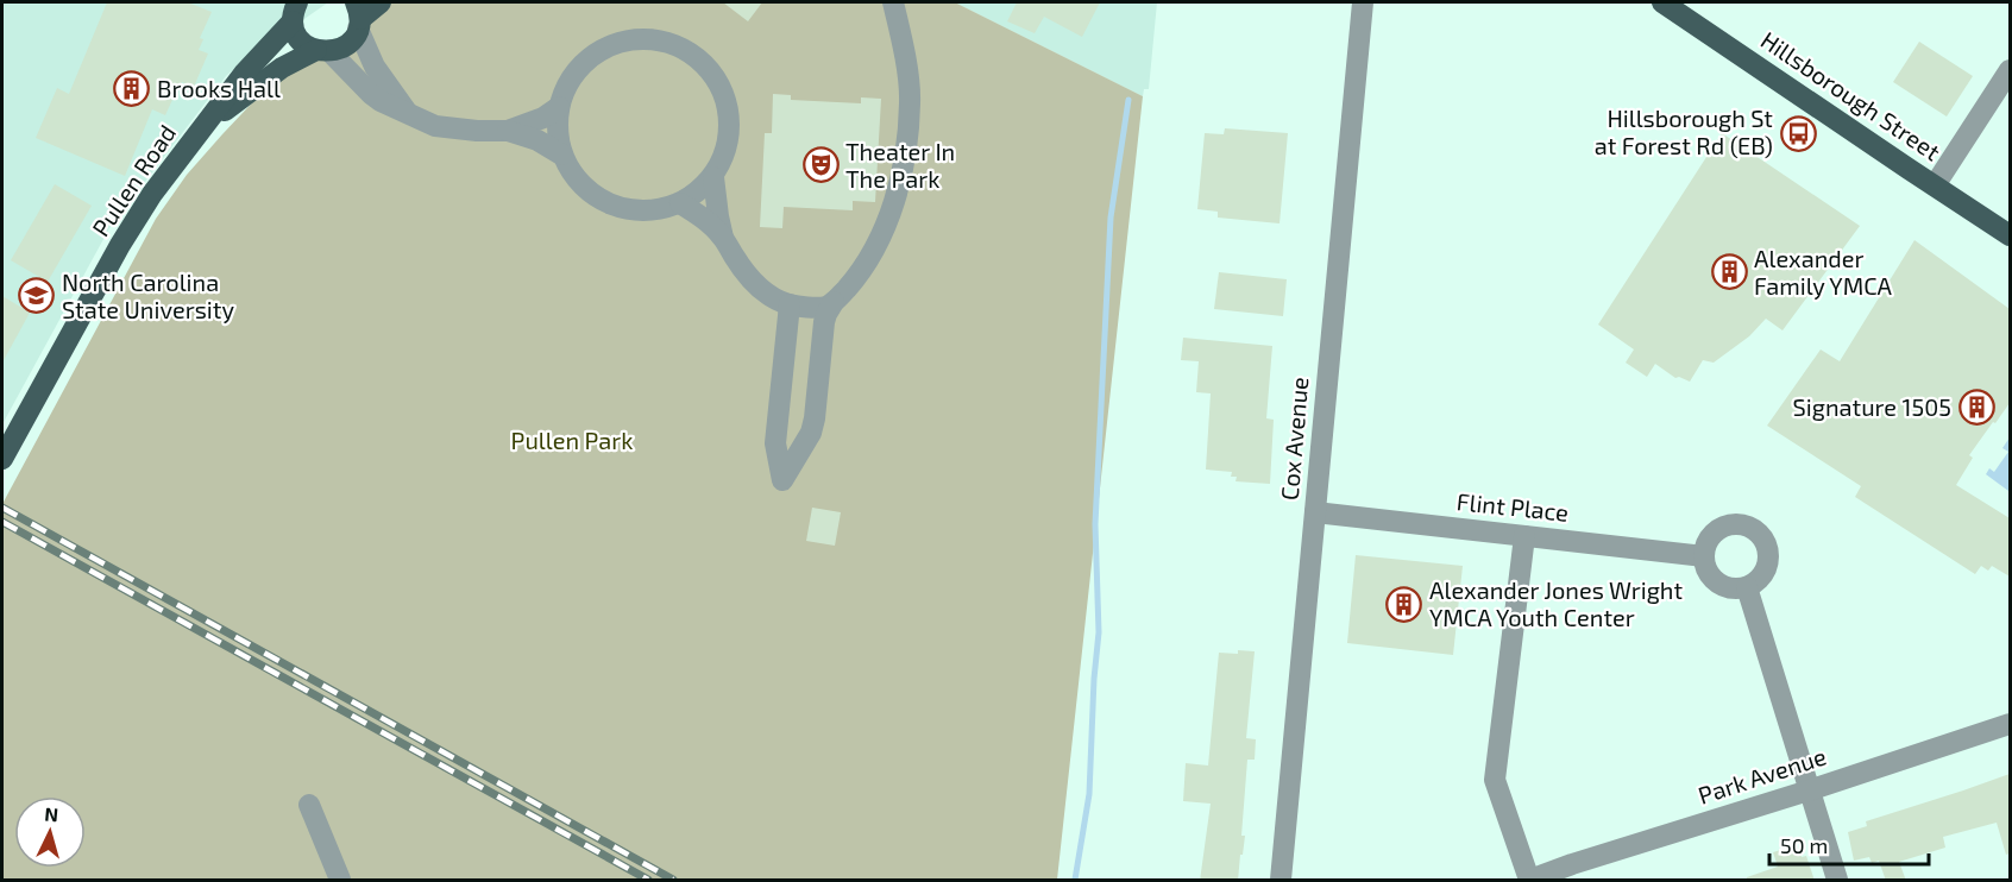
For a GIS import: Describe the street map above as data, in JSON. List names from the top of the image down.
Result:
{
  "streets": {
    "main road": ["Hillsborough Street", "Pullen Road"],
    "street": ["Cox Avenue", "Flint Place", "Park Avenue"]
  },
  "crossings": [
    ["Cox Avenue", "Flint Place"]
  ],
  "parks": ["Pullen Park"],
  "places": {
    "building": [
      "Brooks Hall",
      "Alexander Family YMCA",
      "Signature 1505",
      "Alexander Jones Wright YMCA Youth Center"
    ],
    "bus stop": ["Hillsborough St at Forest Rd (EB)"],
    "theatre": ["Theater In The Park"],
    "school or university": ["North Carolina State University"]
  },
  "scale_bar": "50 m",
  "north": "top"
}
